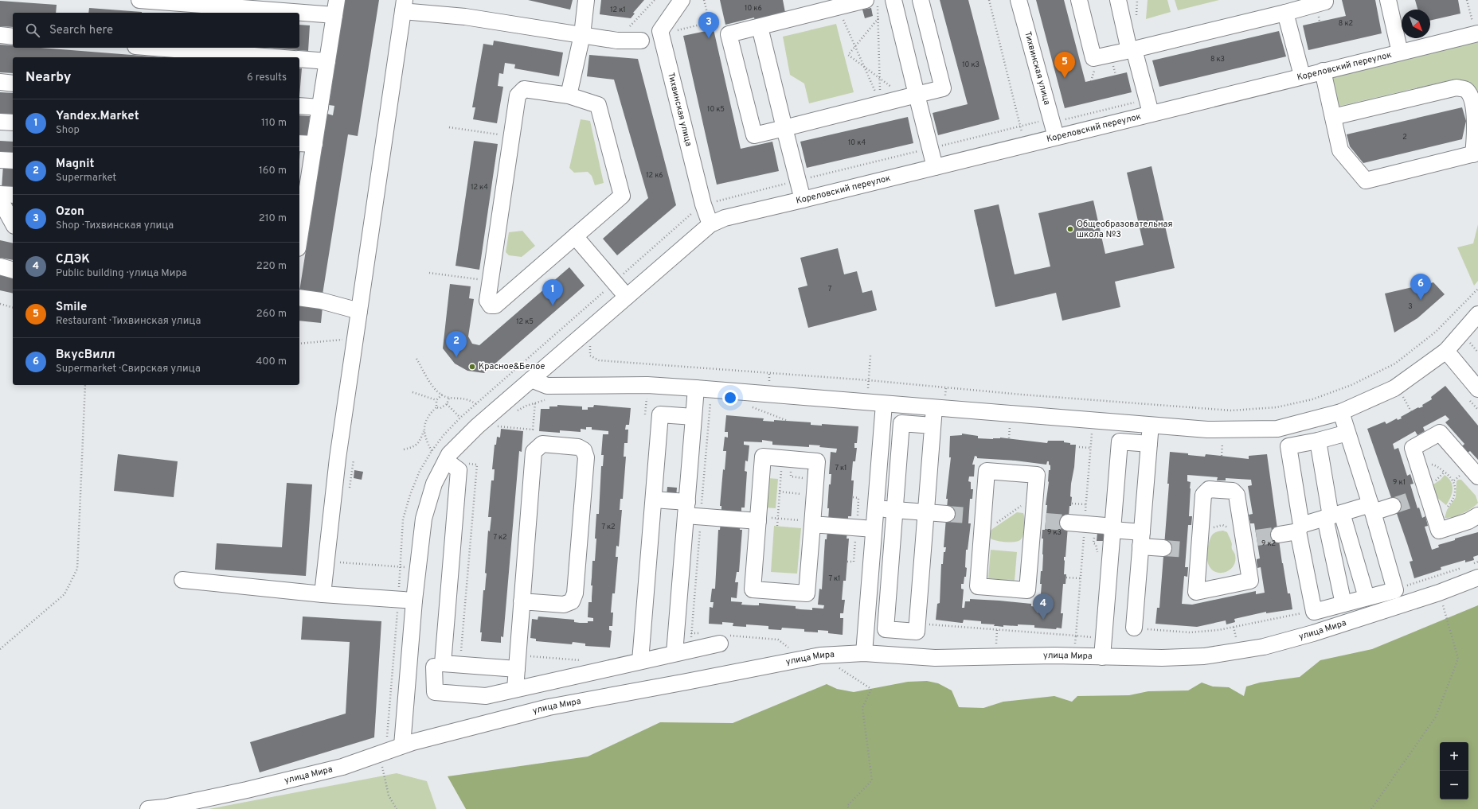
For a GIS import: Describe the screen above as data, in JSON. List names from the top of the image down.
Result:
{
  "streets": {
    "street": ["Кореловский переулок", "Тихвинская улица", "улица Мира"]
  },
  "crossings": [
    ["Кореловский переулок", "Тихвинская улица"],
    ["Кореловский переулок", "улица Мира"]
  ],
  "places": ["Общеобразовательная школа №3", "Красное&Белое"],
  "house_numbers": [
    "10 к6",
    "12 к1",
    "8 к2",
    "8 к3",
    "10 к3",
    "10 к5",
    "2",
    "10 к4",
    "12 к6",
    "12 к4",
    "7",
    "3",
    "12 к5",
    "7 к1",
    "9 к1",
    "7 к2",
    "9 к3",
    "7 к2",
    "9 к2",
    "7 к1"
  ],
  "north": "bottom right",
  "page": {
    "pins": [
      "3",
      "5",
      "6",
      "1",
      "2",
      "4"
    ],
    "search": "Search here",
    "heading": ["Nearby", "6 results"],
    "list": [
      {
        "mark": "1",
        "name": "Yandex.Market",
        "note": "Shop",
        "value": "110 m"
      },
      {
        "mark": "2",
        "name": "Magnit",
        "note": "Supermarket",
        "value": "160 m"
      },
      {
        "mark": "3",
        "name": "Ozon",
        "note": "Shop · Тихвинская улица",
        "value": "210 m"
      },
      {
        "mark": "4",
        "name": "СДЭК",
        "note": "Public building · улица Мира",
        "value": "220 m"
      },
      {
        "mark": "5",
        "name": "Smile",
        "note": "Restaurant · Тихвинская улица",
        "value": "260 m"
      },
      {
        "mark": "6",
        "name": "ВкусВилл",
        "note": "Supermarket · Свирская улица",
        "value": "400 m"
      }
    ],
    "map_buttons": ["+", "−"]
  }
}
